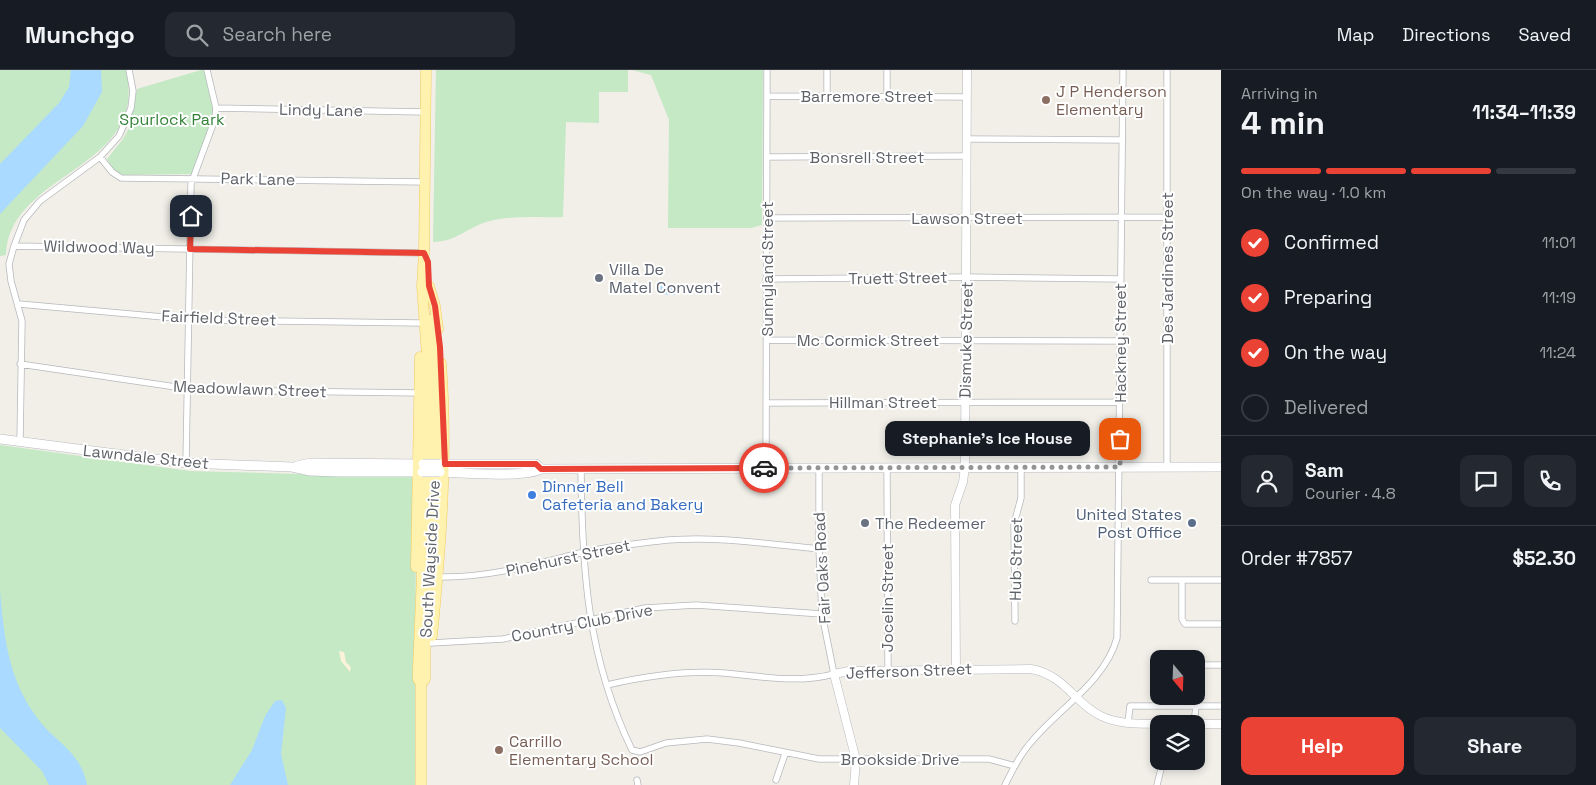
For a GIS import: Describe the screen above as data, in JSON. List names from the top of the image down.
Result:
{
  "streets": {
    "main road": ["Lawndale Street", "South Wayside Drive"],
    "street": [
      "Barremore Street",
      "Lindy Lane",
      "Bonsrell Street",
      "Park Lane",
      "Lawson Street",
      "Wildwood Way",
      "Des Jardines Street",
      "Sunnyland Street",
      "Truett Street",
      "Fairfield Street",
      "Mc Cormick Street",
      "Dismuke Street",
      "Hackney Street",
      "Meadowlawn Street",
      "Hillman Street",
      "Pinehurst Street",
      "Hub Street",
      "Fair Oaks Road",
      "Jocelin Street",
      "Country Club Drive",
      "Jefferson Street",
      "Brookside Drive"
    ]
  },
  "crossings": [
    ["Barremore Street", "Sunnyland Street"],
    ["Barremore Street", "Dismuke Street"],
    ["Lindy Lane", "South Wayside Drive"],
    ["Bonsrell Street", "Sunnyland Street"],
    ["Bonsrell Street", "Dismuke Street"],
    ["Park Lane", "South Wayside Drive"],
    ["Lawson Street", "Des Jardines Street"],
    ["Lawson Street", "Sunnyland Street"],
    ["Lawson Street", "Dismuke Street"],
    ["Lawson Street", "Hackney Street"],
    ["Wildwood Way", "South Wayside Drive"],
    ["Des Jardines Street", "Lawndale Street"],
    ["Sunnyland Street", "Truett Street"],
    ["Sunnyland Street", "Mc Cormick Street"],
    ["Sunnyland Street", "Hillman Street"],
    ["Sunnyland Street", "Lawndale Street"],
    ["Truett Street", "Dismuke Street"],
    ["Truett Street", "Hackney Street"],
    ["Mc Cormick Street", "Dismuke Street"],
    ["Mc Cormick Street", "Hackney Street"],
    ["Dismuke Street", "Hillman Street"],
    ["Dismuke Street", "Lawndale Street"],
    ["Dismuke Street", "Jefferson Street"],
    ["Hackney Street", "Hillman Street"],
    ["Hackney Street", "Lawndale Street"],
    ["Hackney Street", "Jefferson Street"],
    ["Hackney Street", "Brookside Drive"],
    ["Lawndale Street", "Hub Street"],
    ["Lawndale Street", "Fair Oaks Road"],
    ["Lawndale Street", "Jocelin Street"],
    ["Pinehurst Street", "Fair Oaks Road"],
    ["Fair Oaks Road", "Country Club Drive"],
    ["Fair Oaks Road", "Jefferson Street"],
    ["Fair Oaks Road", "Brookside Drive"],
    ["Jocelin Street", "Jefferson Street"],
    ["Jefferson Street", "Brookside Drive"]
  ],
  "parks": ["Spurlock Park"],
  "places": [
    "J P Henderson Elementary",
    "Villa De Matel Convent",
    "Stephanie's Ice House",
    "Dinner Bell Cafeteria and Bakery",
    "The Redeemer",
    "United States Post Office",
    "Carrillo Elementary School"
  ],
  "north": "bottom",
  "page": {
    "header": "Munchgo",
    "search": "Search here",
    "nav": ["Map", "Directions", "Saved"],
    "heading": ["4 min", "Arriving in", "11:34–11:39"],
    "panel": [
      "Sam",
      "Courier · 4.8",
      "Order #7857",
      "$52.30"
    ],
    "bar": "On the way · 1.0 km",
    "list": [
      ["Confirmed", "11:01"],
      ["Preparing", "11:19"],
      ["On the way", "11:24"],
      "Delivered"
    ],
    "bubble": "Stephanie's Ice House",
    "buttons": ["Help", "Share"]
  }
}
